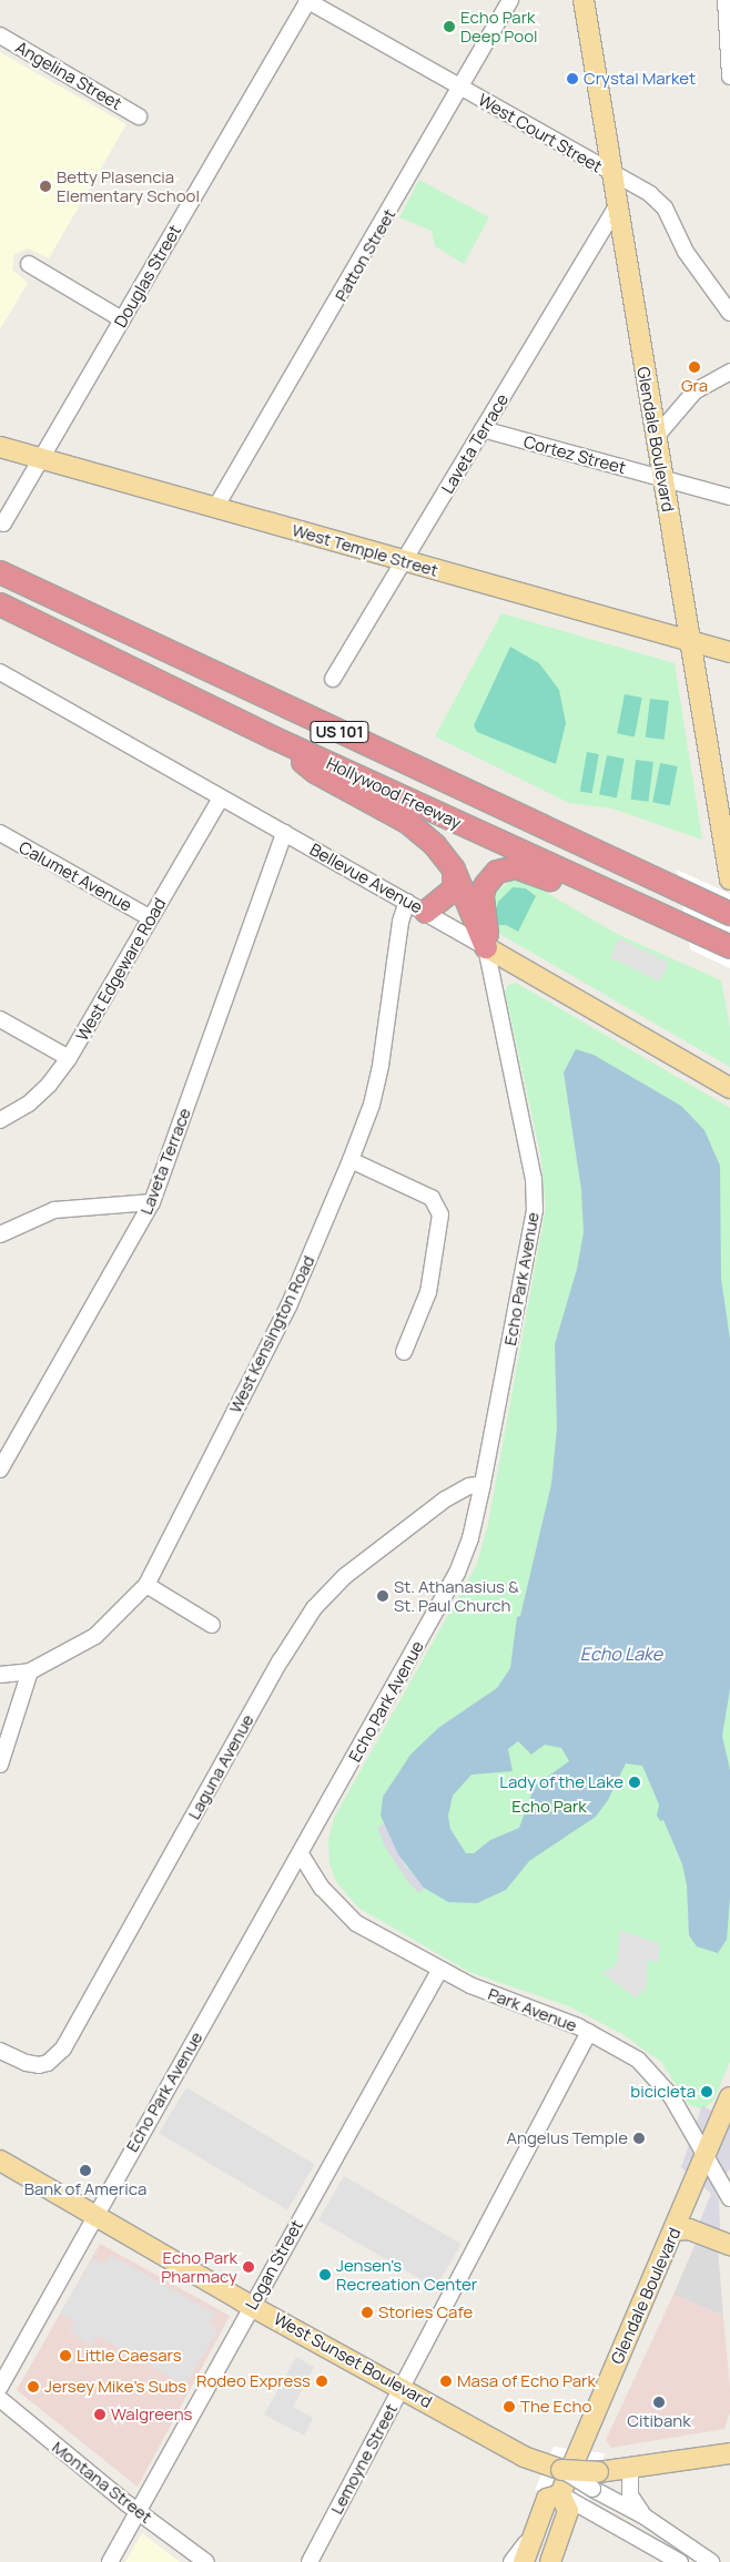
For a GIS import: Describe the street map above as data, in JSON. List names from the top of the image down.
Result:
{
  "streets": {
    "highway": ["US 101", "Hollywood Freeway"],
    "main road": [
      "Glendale Boulevard",
      "West Temple Street",
      "Bellevue Avenue",
      "West Sunset Boulevard"
    ],
    "street": [
      "Angelina Street",
      "West Court Street",
      "Patton Street",
      "Douglas Street",
      "Laveta Terrace",
      "Cortez Street",
      "Calumet Avenue",
      "West Edgeware Road",
      "Echo Park Avenue",
      "West Kensington Road",
      "Laguna Avenue",
      "Park Avenue",
      "Logan Street",
      "Lemoyne Street",
      "Montana Street"
    ]
  },
  "crossings": [
    ["West Court Street", "Patton Street"],
    ["West Court Street", "Douglas Street"],
    ["West Court Street", "Glendale Boulevard"],
    ["Patton Street", "West Temple Street"],
    ["Douglas Street", "West Temple Street"],
    ["Glendale Boulevard", "Laveta Terrace"],
    ["Glendale Boulevard", "Cortez Street"],
    ["Glendale Boulevard", "West Temple Street"],
    ["Glendale Boulevard", "Park Avenue"],
    ["Laveta Terrace", "Cortez Street"],
    ["Laveta Terrace", "West Temple Street"],
    ["Laveta Terrace", "Bellevue Avenue"],
    ["Calumet Avenue", "West Edgeware Road"],
    ["Bellevue Avenue", "West Edgeware Road"],
    ["Bellevue Avenue", "Echo Park Avenue"],
    ["Bellevue Avenue", "West Kensington Road"],
    ["Echo Park Avenue", "Laguna Avenue"],
    ["Echo Park Avenue", "Park Avenue"],
    ["Echo Park Avenue", "West Sunset Boulevard"],
    ["Park Avenue", "Logan Street"],
    ["Park Avenue", "Lemoyne Street"],
    ["Logan Street", "West Sunset Boulevard"],
    ["Logan Street", "Montana Street"],
    ["West Sunset Boulevard", "Lemoyne Street"]
  ],
  "water": ["Echo Lake"],
  "parks": ["Echo Park"],
  "places": [
    "Echo Park Deep Pool",
    "Crystal Market",
    "Betty Plasencia Elementary School",
    "Gra",
    "St. Athanasius & St. Paul Church",
    "Lady of the Lake",
    "bicicleta",
    "Angelus Temple",
    "Bank of America",
    "Echo Park Pharmacy",
    "Jensen's Recreation Center",
    "Stories Cafe",
    "Little Caesars",
    "Rodeo Express",
    "Masa of Echo Park",
    "Jersey Mike's Subs",
    "Citibank",
    "The Echo",
    "Walgreens"
  ]
}
